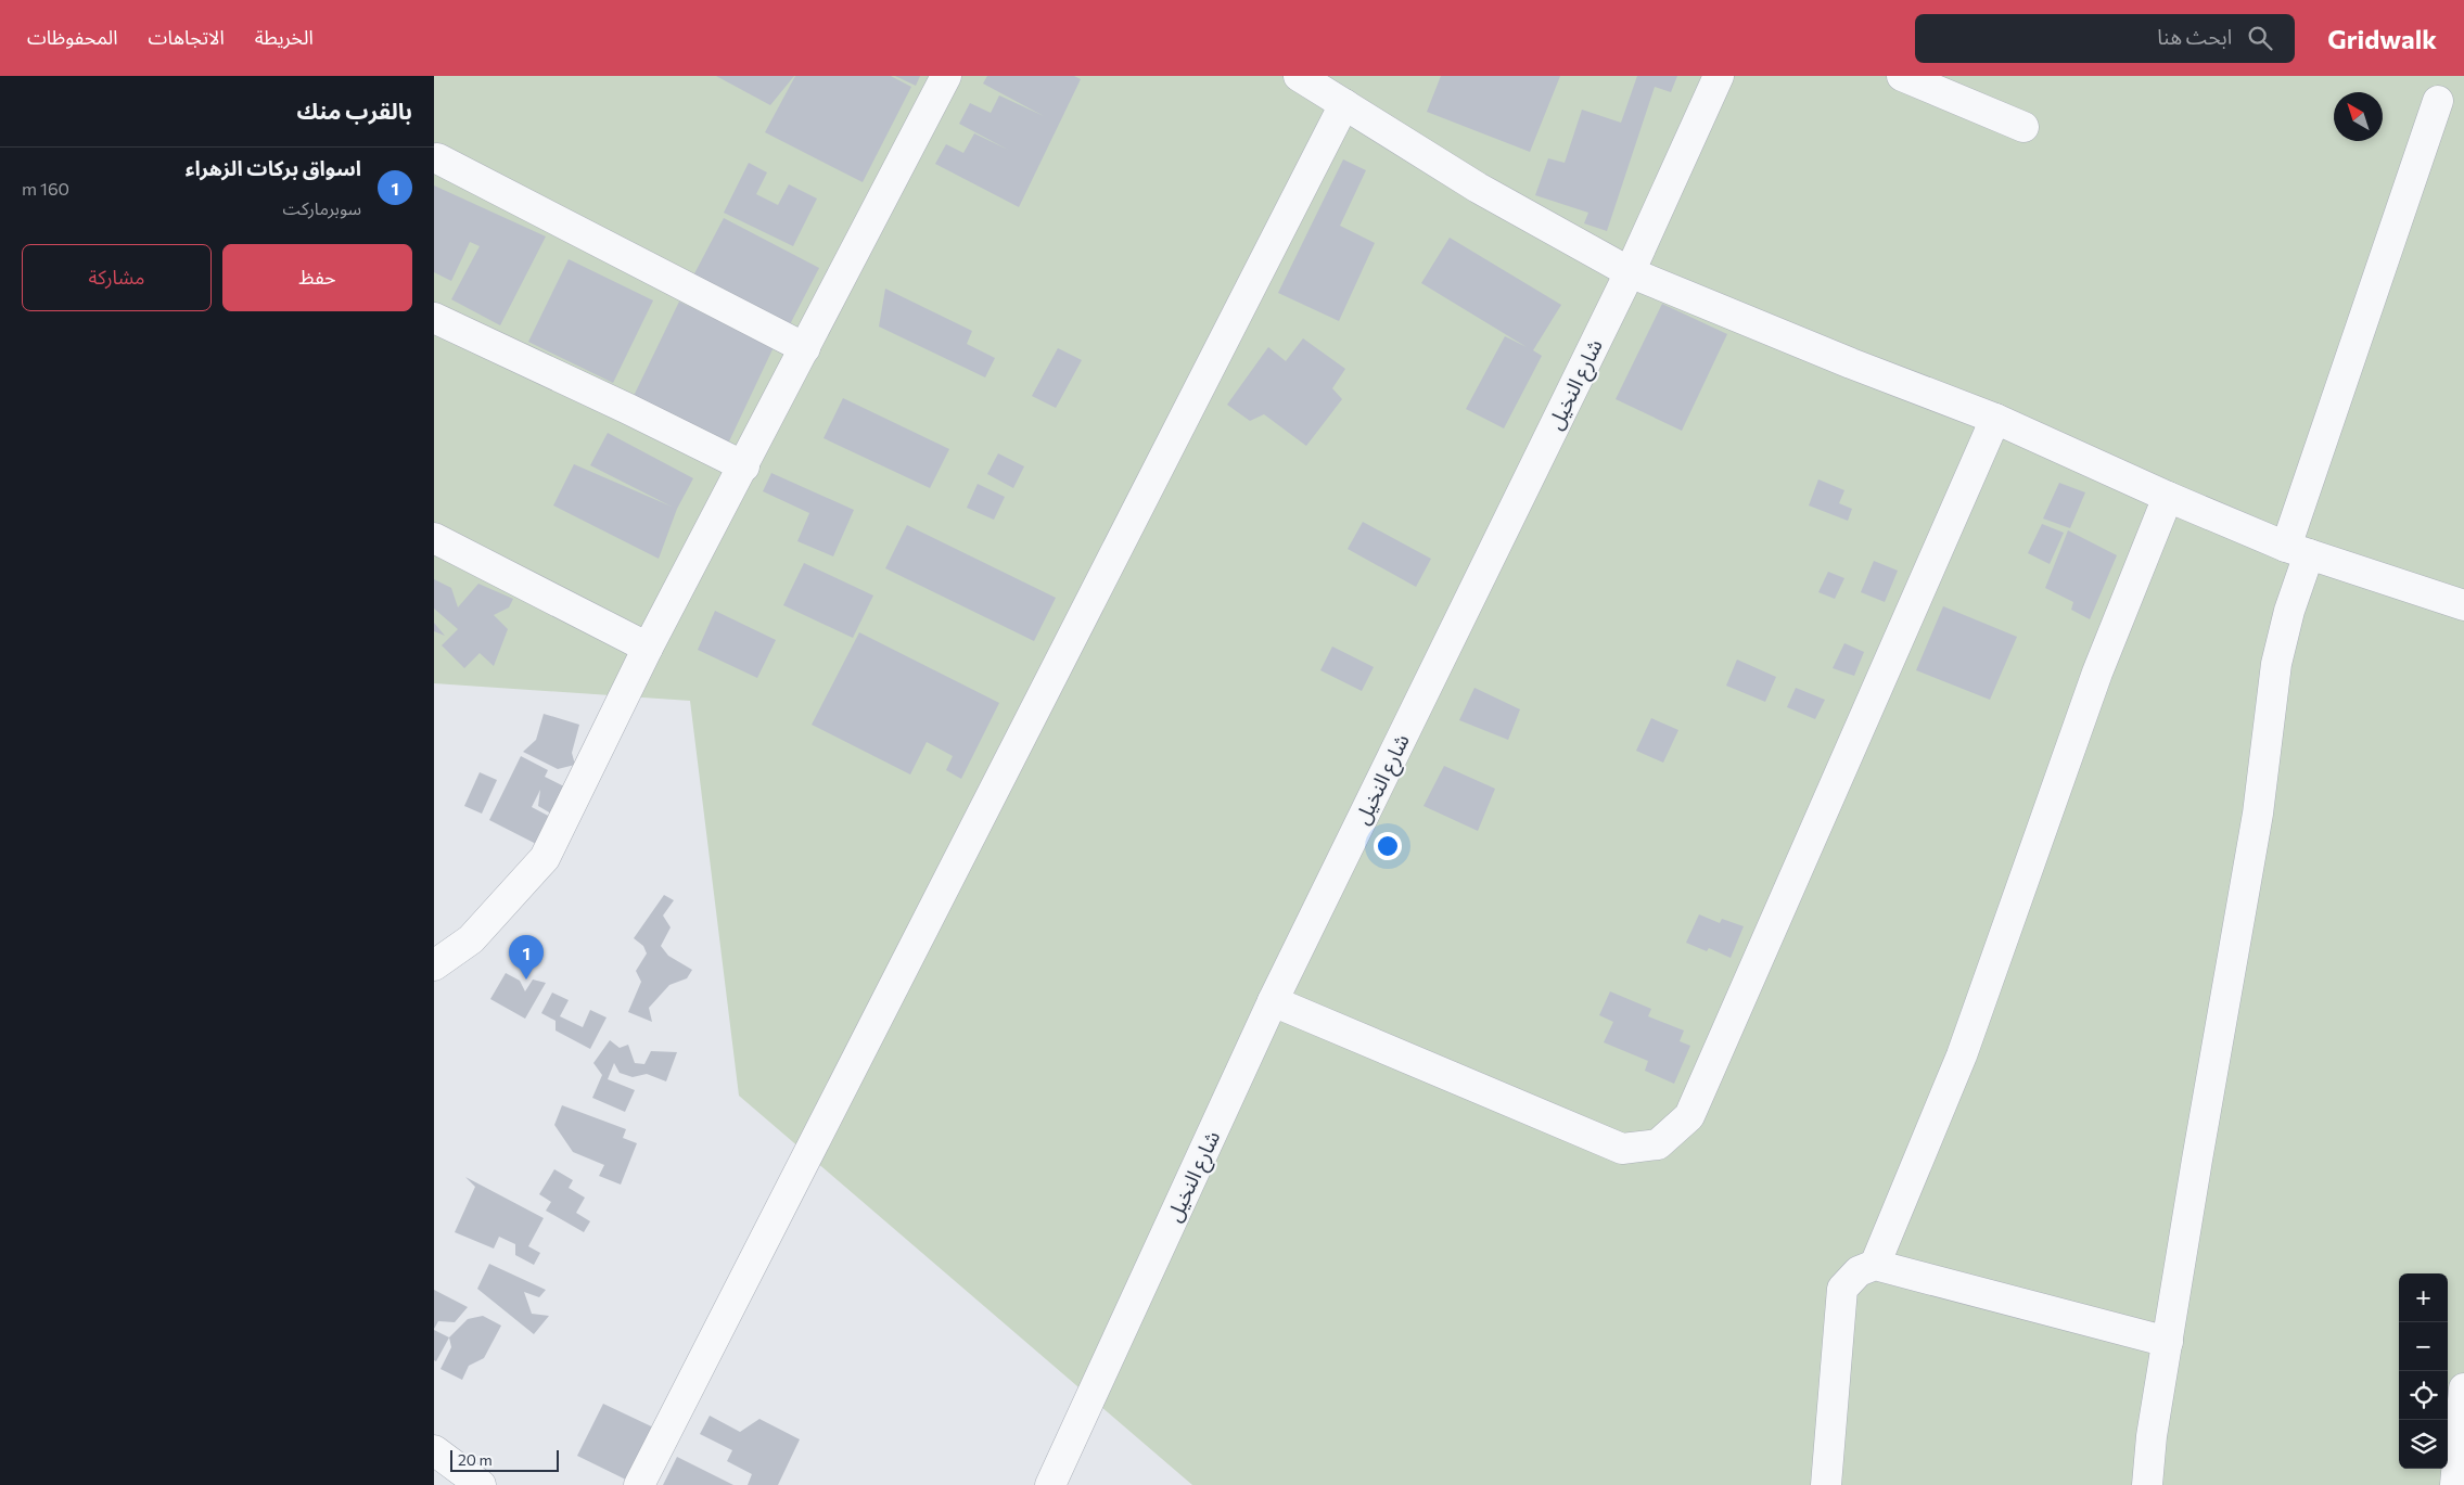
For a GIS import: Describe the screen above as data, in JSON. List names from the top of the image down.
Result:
{
  "streets": {
    "street": ["شارع النخيل"]
  },
  "scale_bar": "20 m",
  "north": "top left",
  "page": {
    "header": "Gridwalk",
    "search": "ابحث هنا",
    "nav": ["الخريطة", "الاتجاهات", "المحفوظات"],
    "heading": "بالقرب منك",
    "list": [
      {
        "mark": "1",
        "name": "اسواق بركات الزهراء",
        "note": "سوبرماركت",
        "value": "160 m"
      }
    ],
    "buttons": ["حفظ", "مشاركة"],
    "pins": "1",
    "map_buttons": ["+", "−"],
    "scale": "20 m"
  }
}
